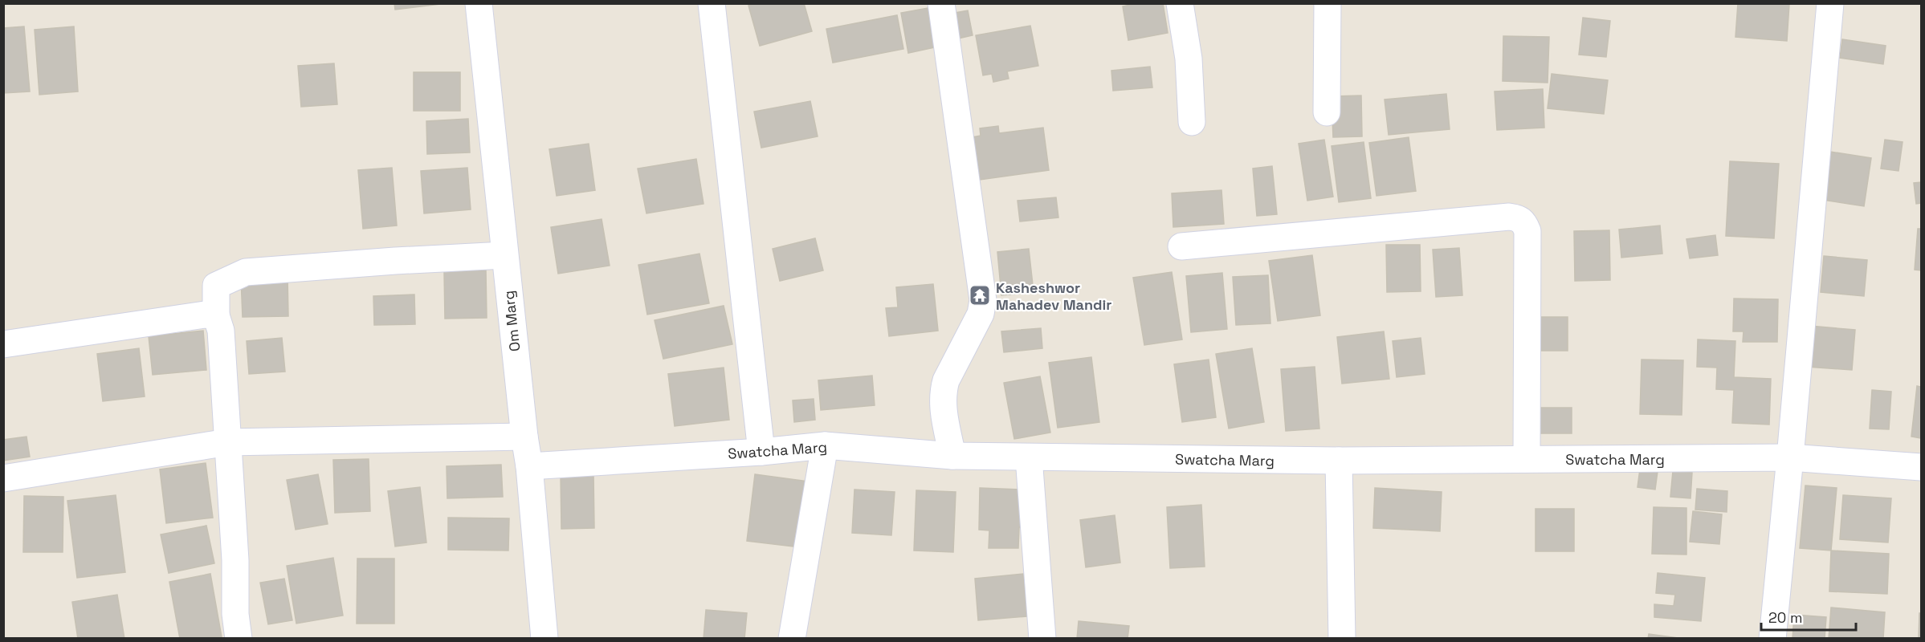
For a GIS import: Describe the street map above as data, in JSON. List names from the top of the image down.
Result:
{
  "streets": {
    "street": ["Om Marg", "Swatcha Marg"]
  },
  "crossings": [
    ["Om Marg", "Swatcha Marg"]
  ],
  "places": {
    "temple": ["Kasheshwor Mahadev Mandir"]
  },
  "scale_bar": "20 m"
}
